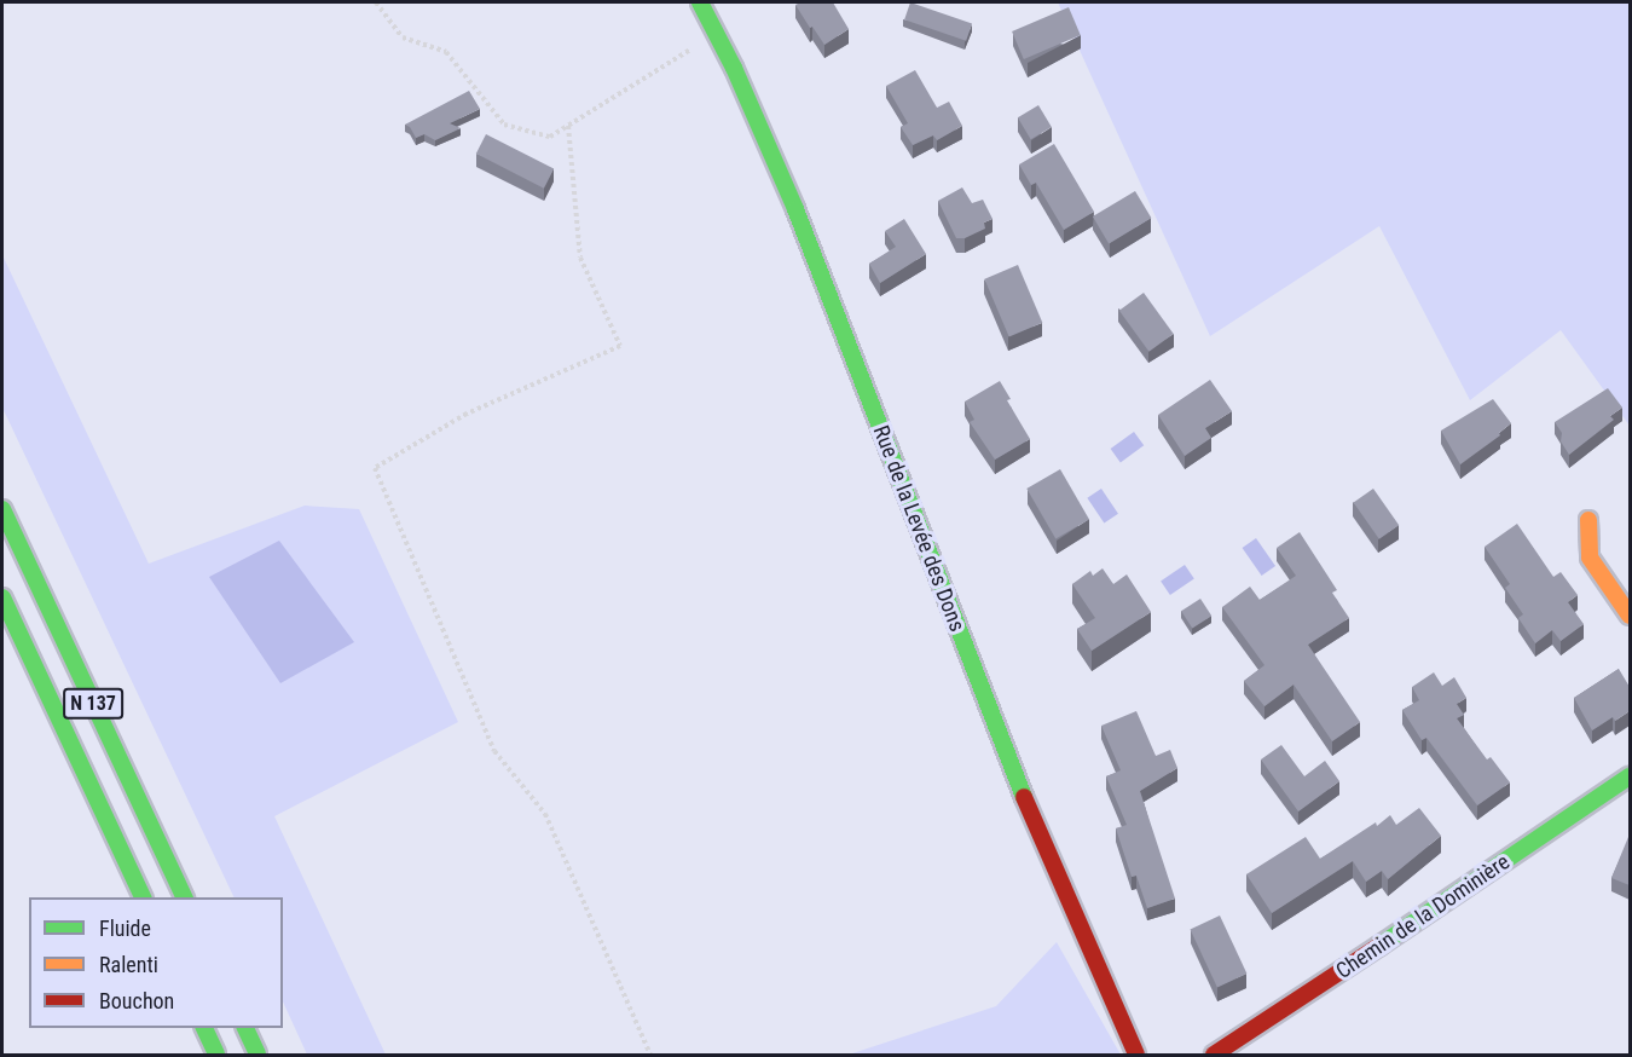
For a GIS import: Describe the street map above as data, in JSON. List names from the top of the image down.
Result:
{
  "streets": {
    "main road": ["Rue de la Levée des Dons", "N 137", "Chemin de la Dominière"]
  },
  "legend": ["Fluide", "Ralenti", "Bouchon"]
}
